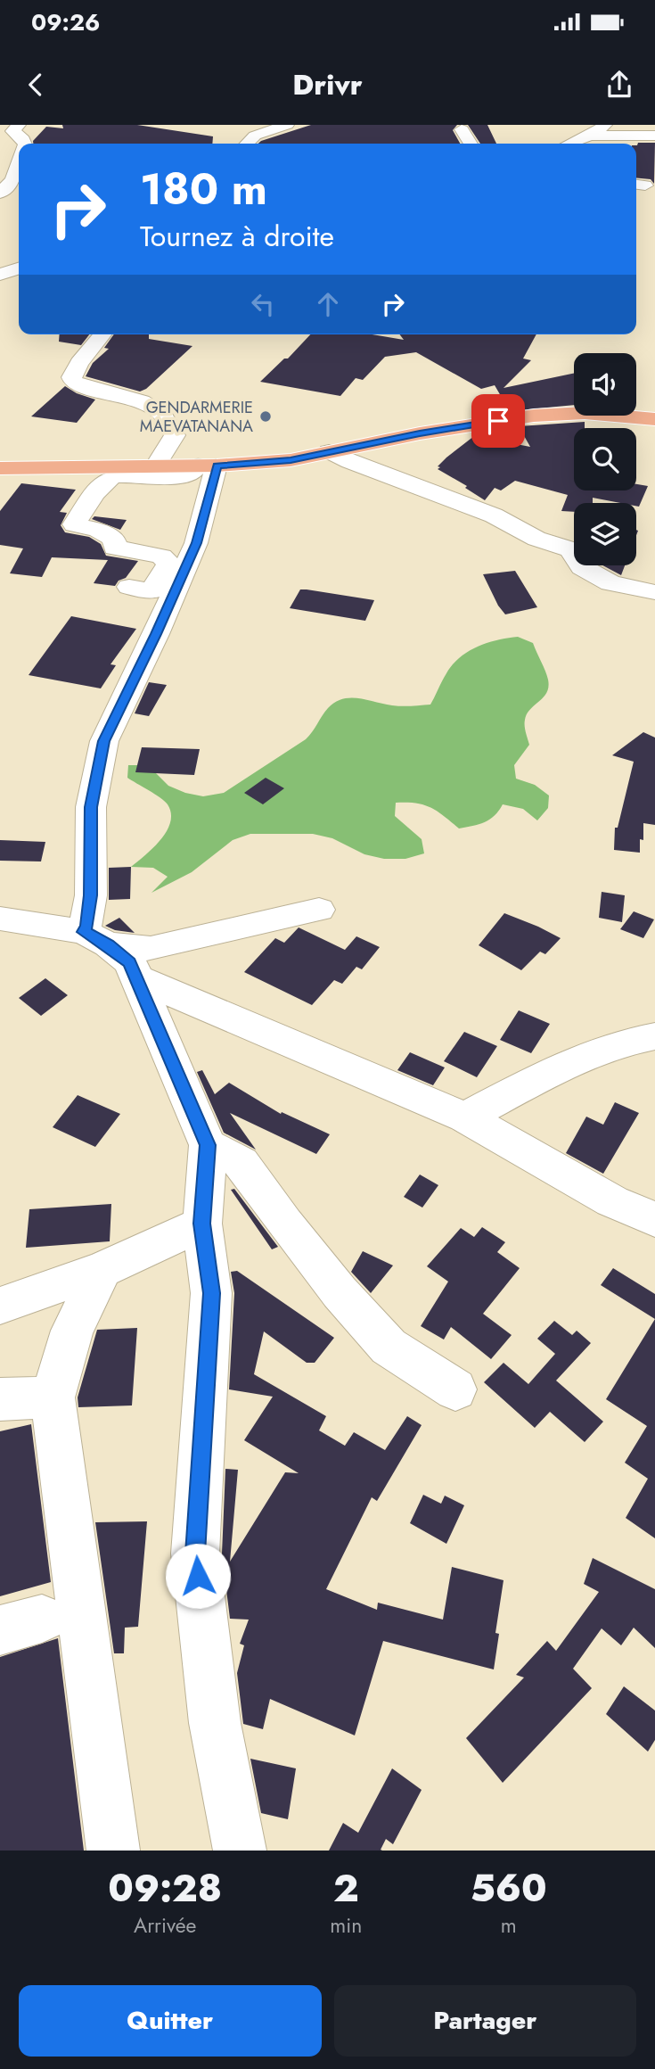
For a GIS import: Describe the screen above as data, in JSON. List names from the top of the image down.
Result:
{
  "places": ["GENDARMERIE MAEVATANANA"],
  "page": {
    "status": "09:26",
    "header": "Drivr",
    "turn": ["180 m", "Tournez à droite"],
    "eta": [
      "09:28",
      "Arrivée",
      "2",
      "min",
      "560",
      "m"
    ],
    "buttons": ["Quitter", "Partager"]
  }
}
